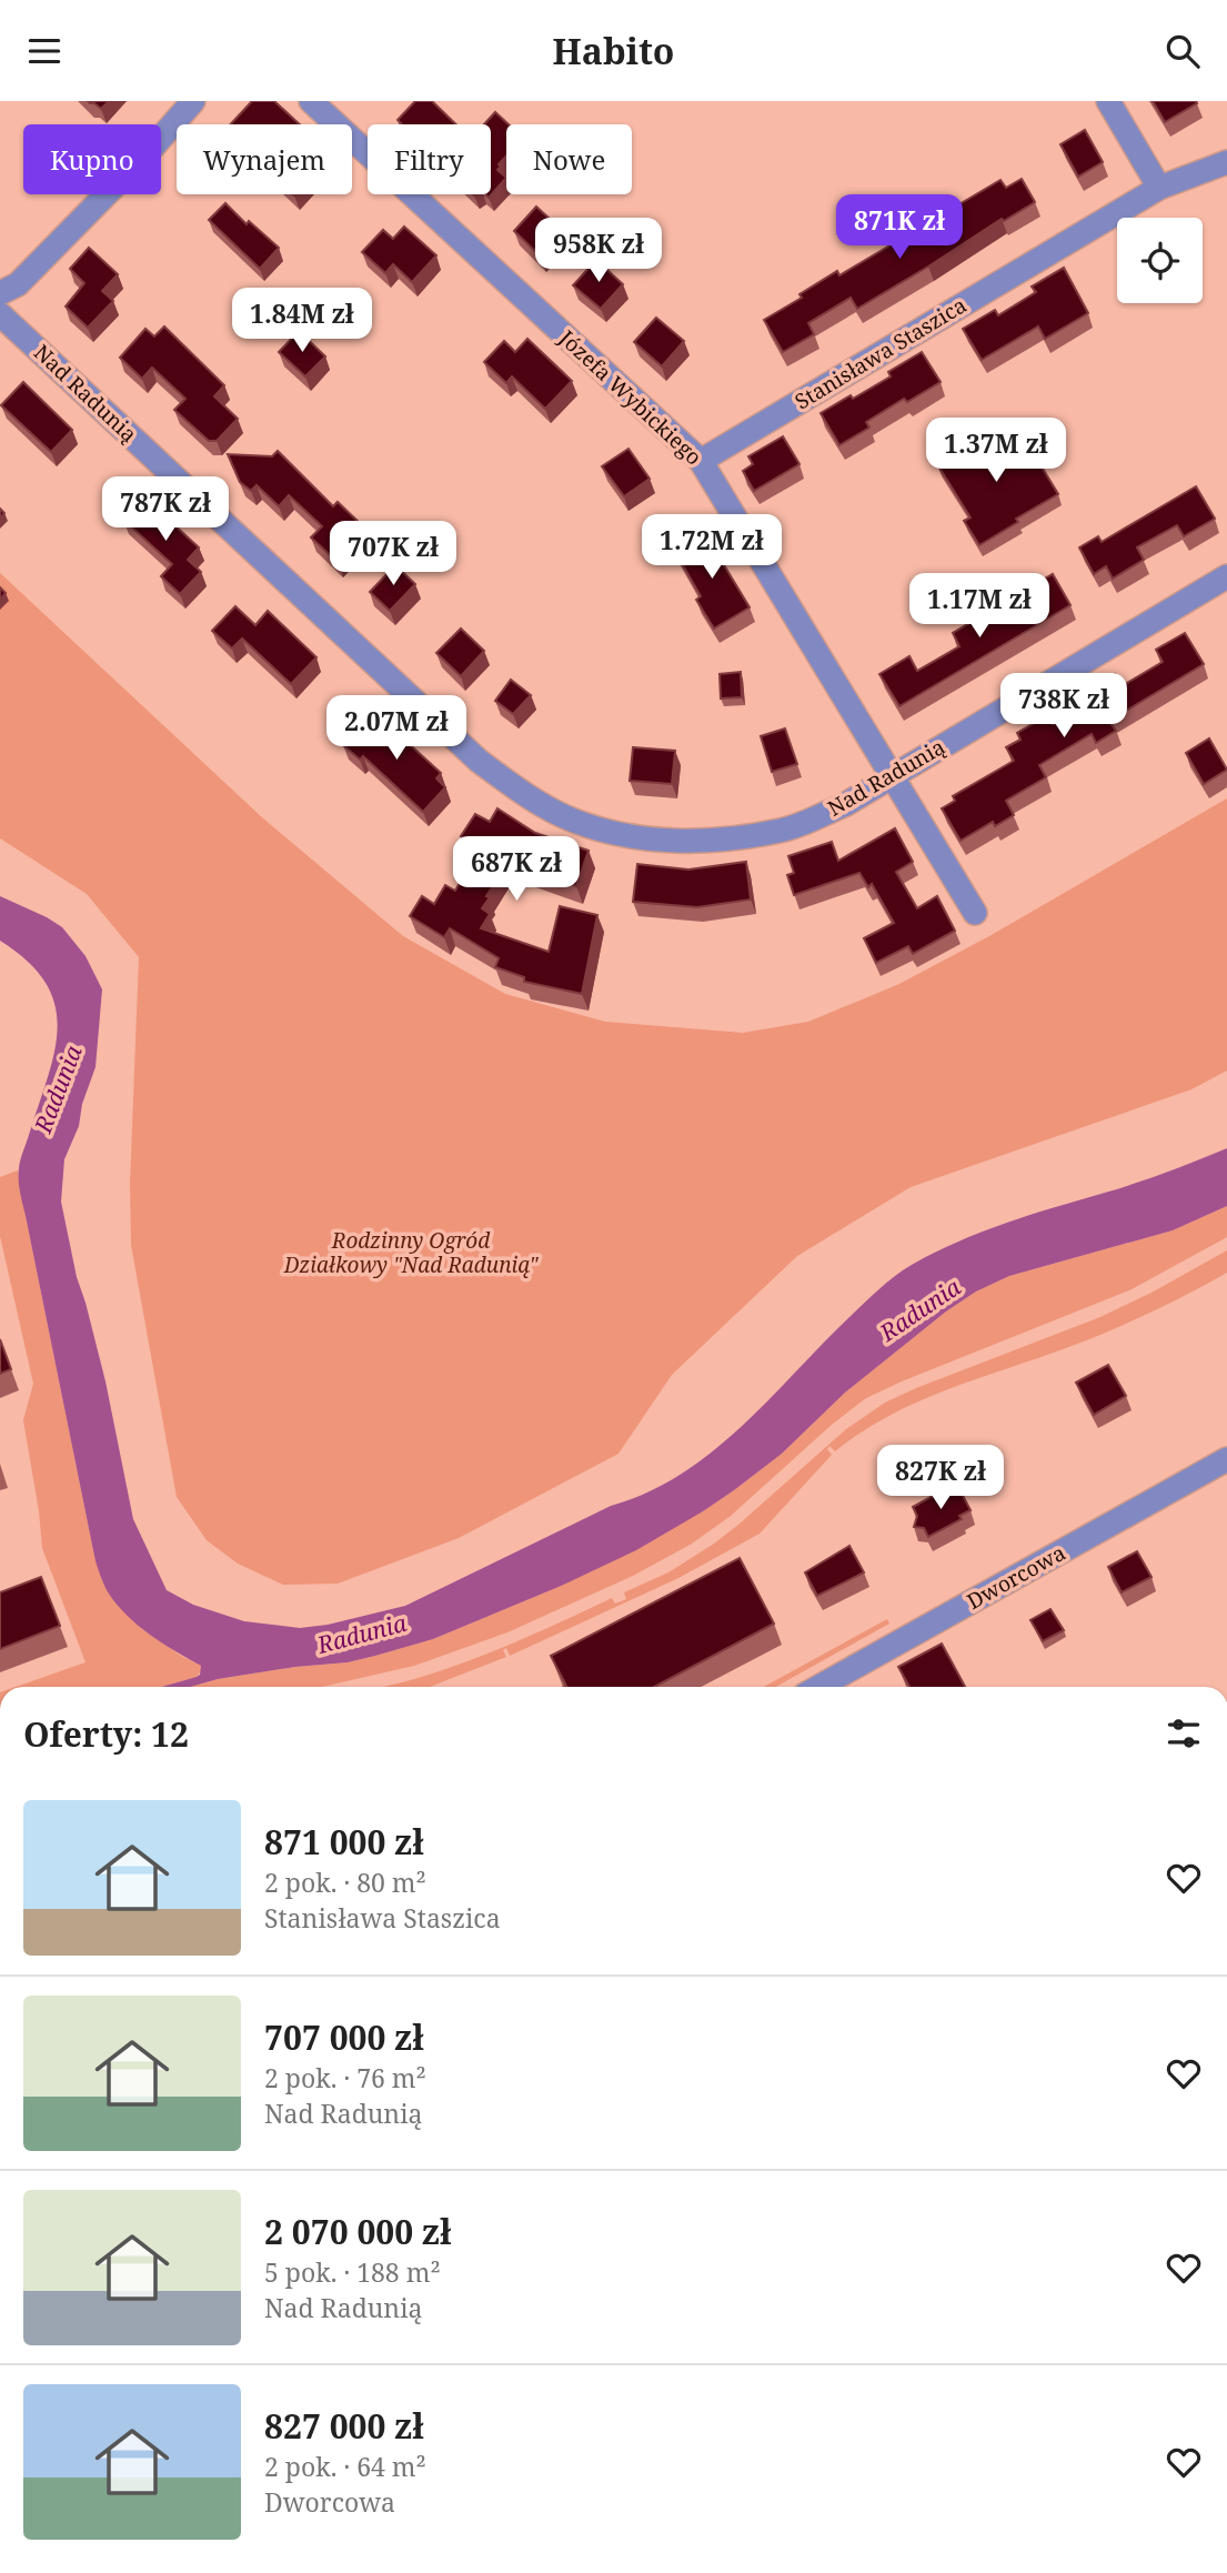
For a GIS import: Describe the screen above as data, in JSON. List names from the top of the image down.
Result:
{
  "streets": {
    "street": [
      "Stanisława Staszica",
      "Nad Radunią",
      "Józefa Wybickiego",
      "Dworcowa"
    ]
  },
  "crossings": [
    ["Stanisława Staszica", "Józefa Wybickiego"],
    ["Nad Radunią", "Józefa Wybickiego"]
  ],
  "water": ["Radunia"],
  "parks": ["Rodzinny Ogród Działkowy \"Nad Radunią\""],
  "page": {
    "header": "Habito",
    "chip": [
      "Kupno",
      "Wynajem",
      "Filtry",
      "Nowe"
    ],
    "price": [
      "871K zł",
      "958K zł",
      "1.84M zł",
      "1.37M zł",
      "787K zł",
      "1.72M zł",
      "707K zł",
      "1.17M zł",
      "738K zł",
      "2.07M zł",
      "687K zł",
      "827K zł"
    ],
    "heading": "Oferty: 12",
    "list": [
      {
        "name": "871 000 zł",
        "note": "2 pok. · 80 m² · Stanisława Staszica"
      },
      {
        "name": "707 000 zł",
        "note": "2 pok. · 76 m² · Nad Radunią"
      },
      {
        "name": "2 070 000 zł",
        "note": "5 pok. · 188 m² · Nad Radunią"
      },
      {
        "name": "827 000 zł",
        "note": "2 pok. · 64 m² · Dworcowa"
      }
    ]
  }
}
